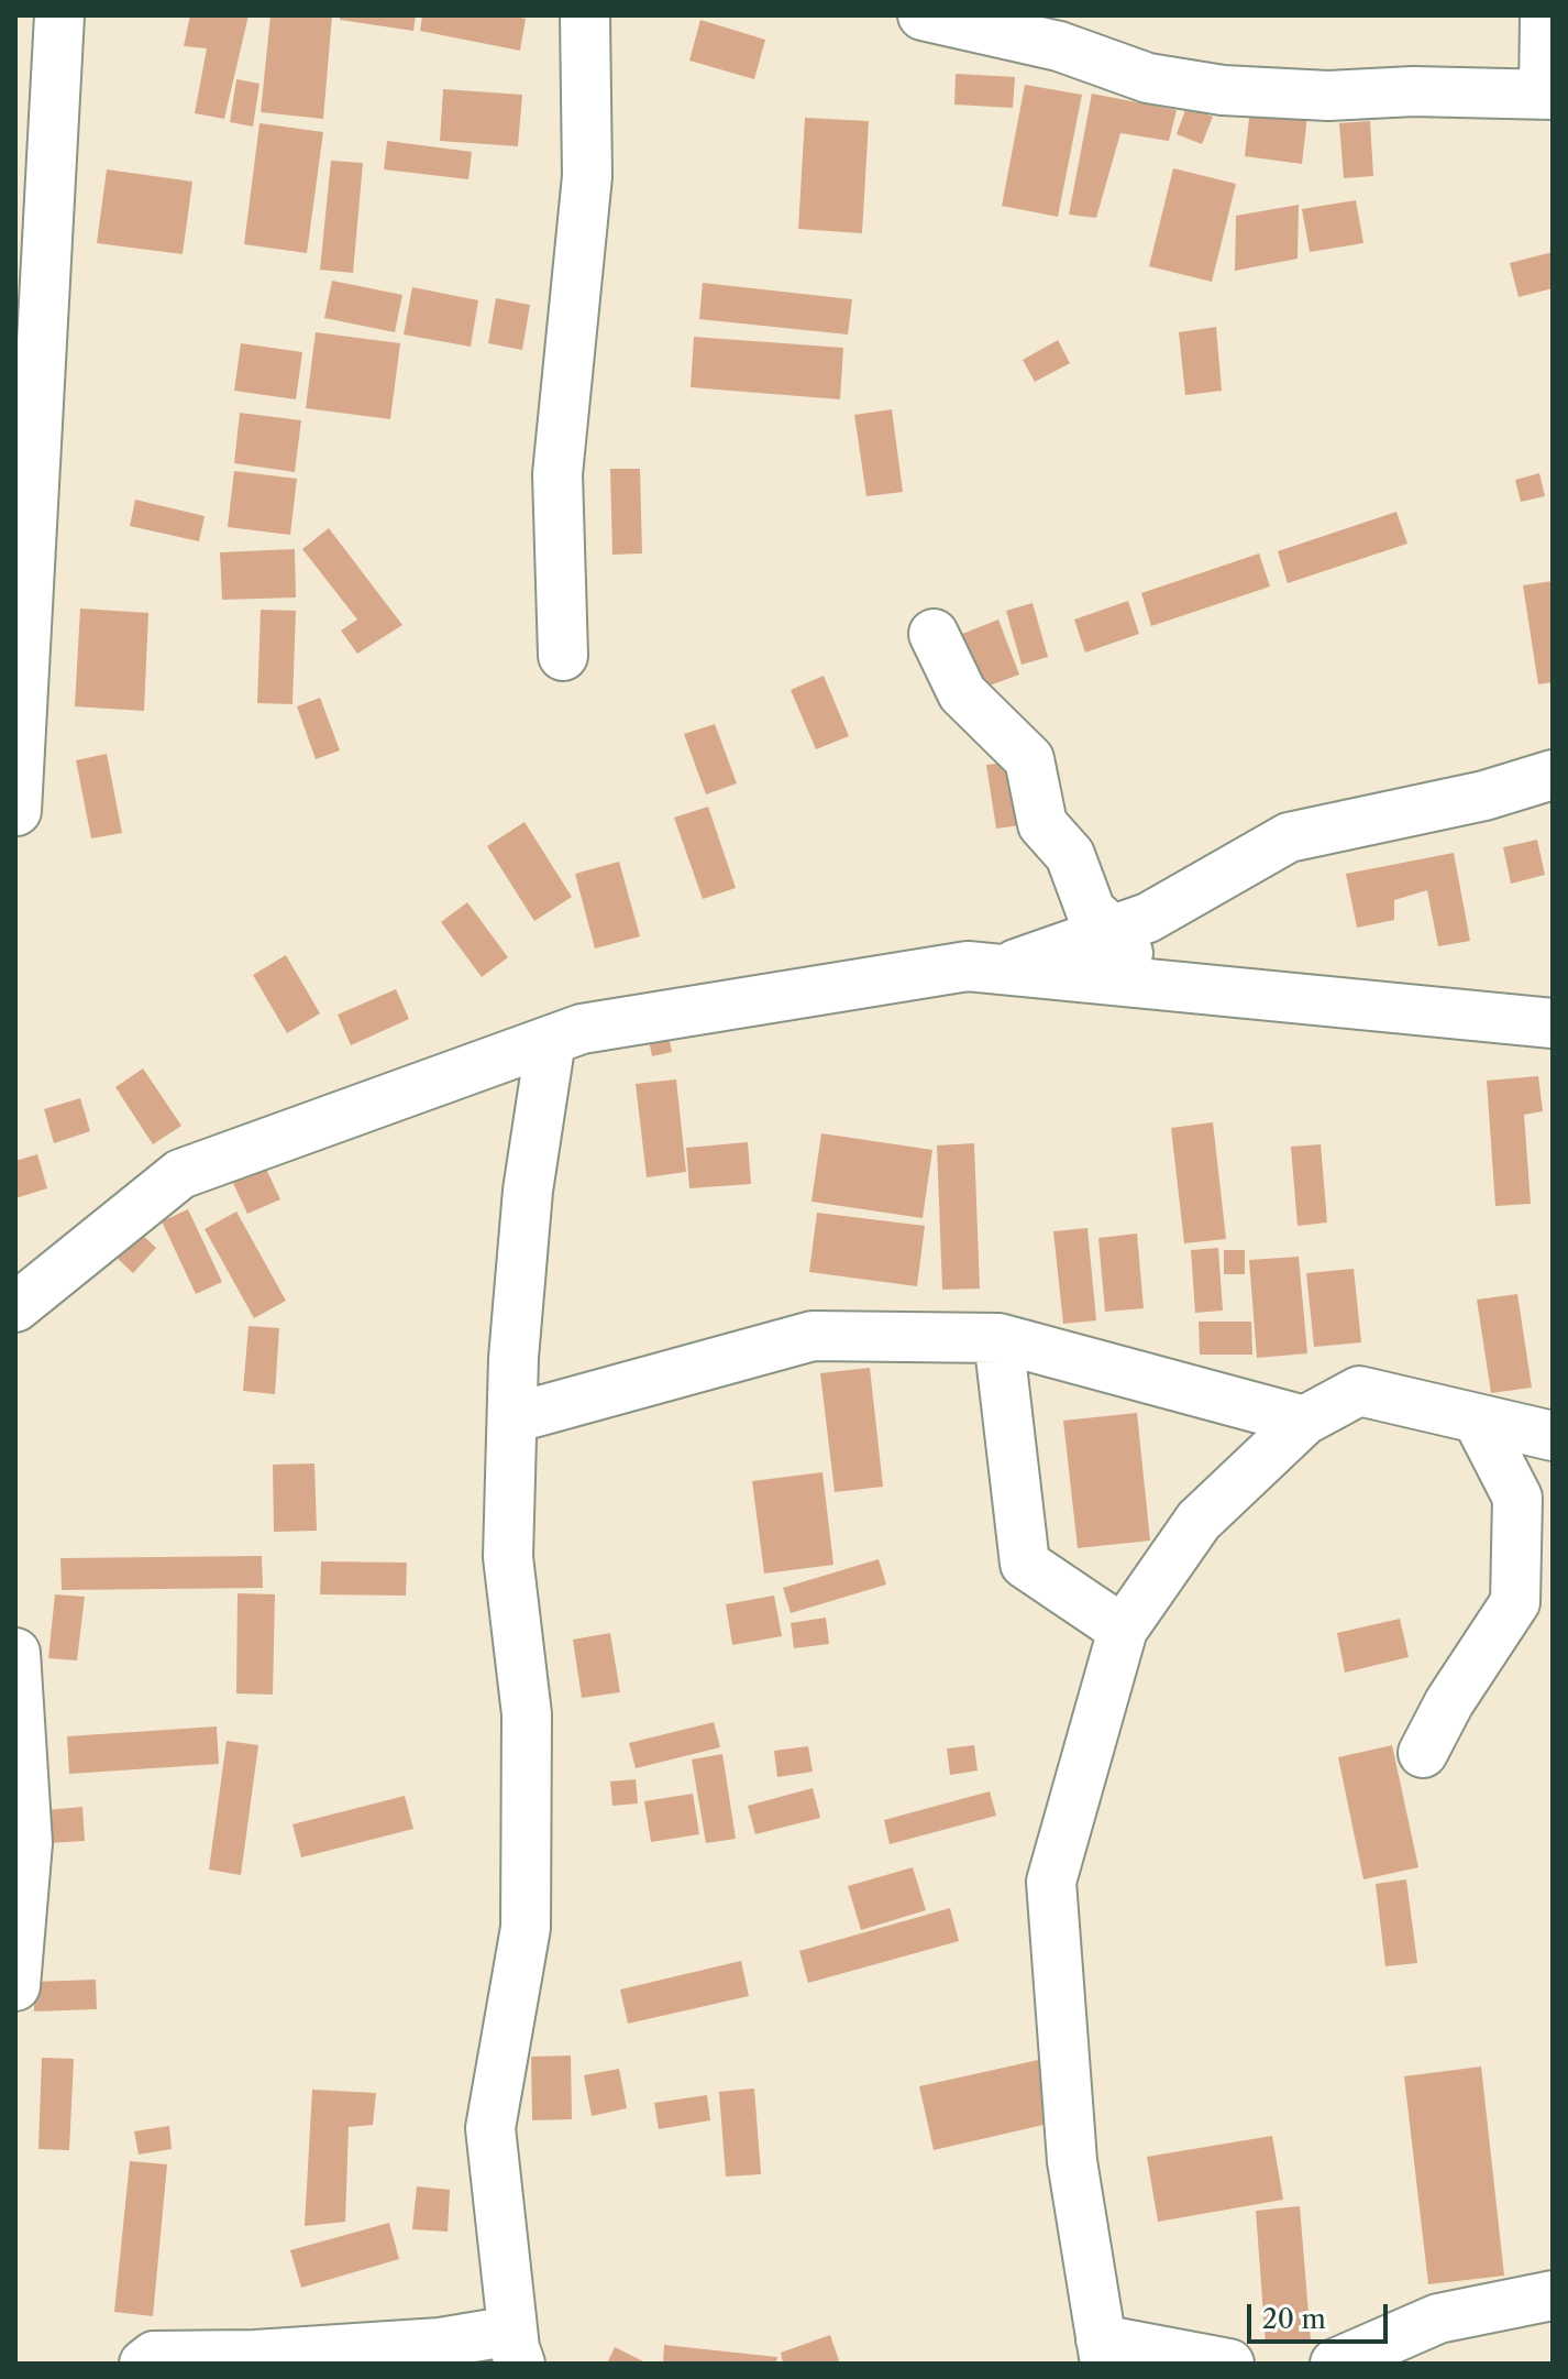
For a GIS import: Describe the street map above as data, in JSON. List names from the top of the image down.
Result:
{
  "scale_bar": "20 m"
}
